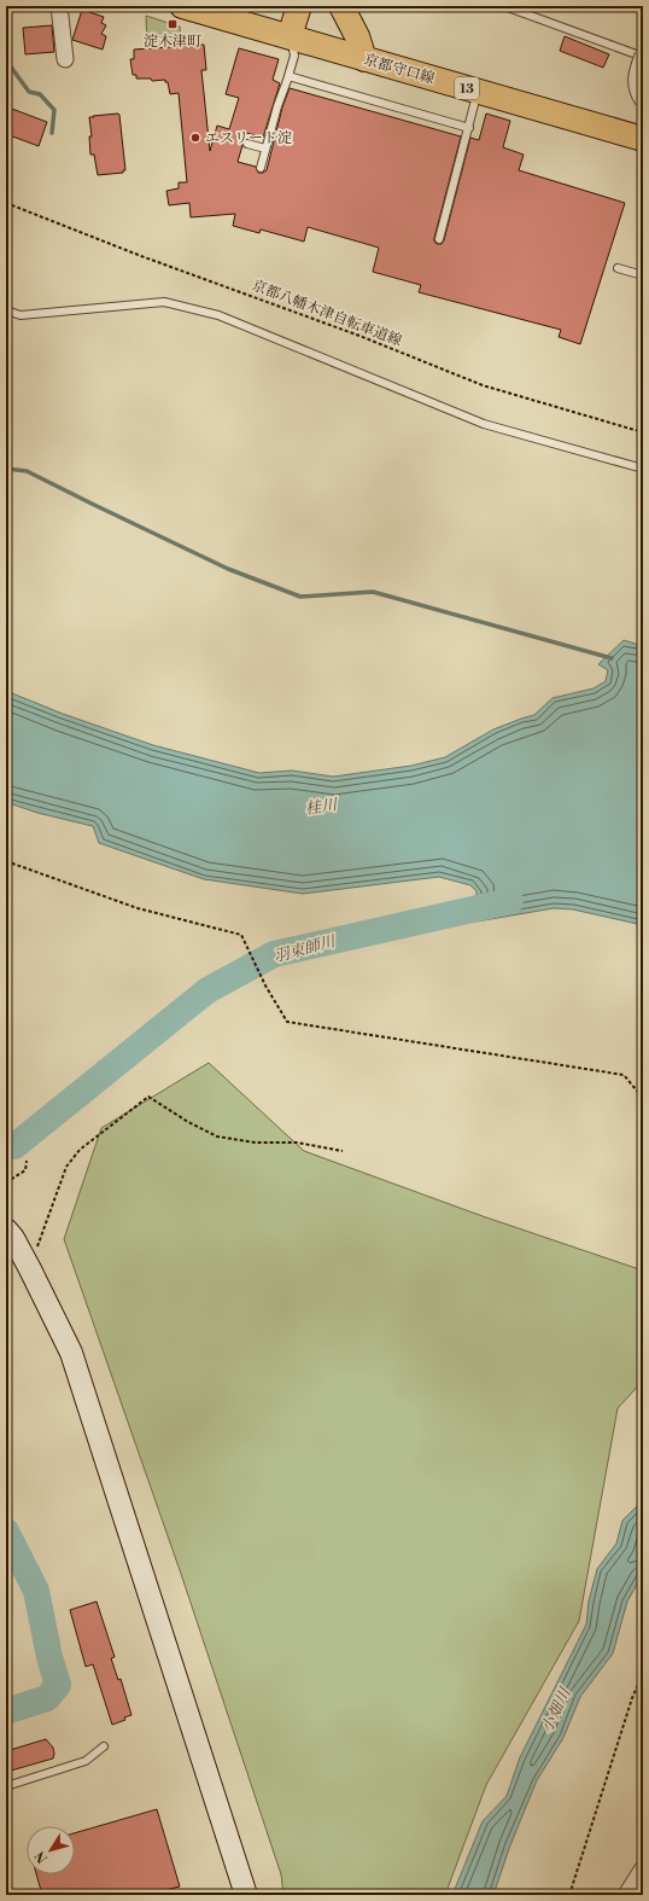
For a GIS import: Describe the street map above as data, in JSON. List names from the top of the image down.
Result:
{
  "streets": {
    "main road": ["京都守口線", "13"],
    "path": ["京都八幡木津自転車道線"]
  },
  "water": ["桂川", "羽束師川", "小畑川"],
  "places": {
    "transit": ["淀木津町"],
    "other": ["エスリード淀"]
  },
  "north": "bottom left"
}
